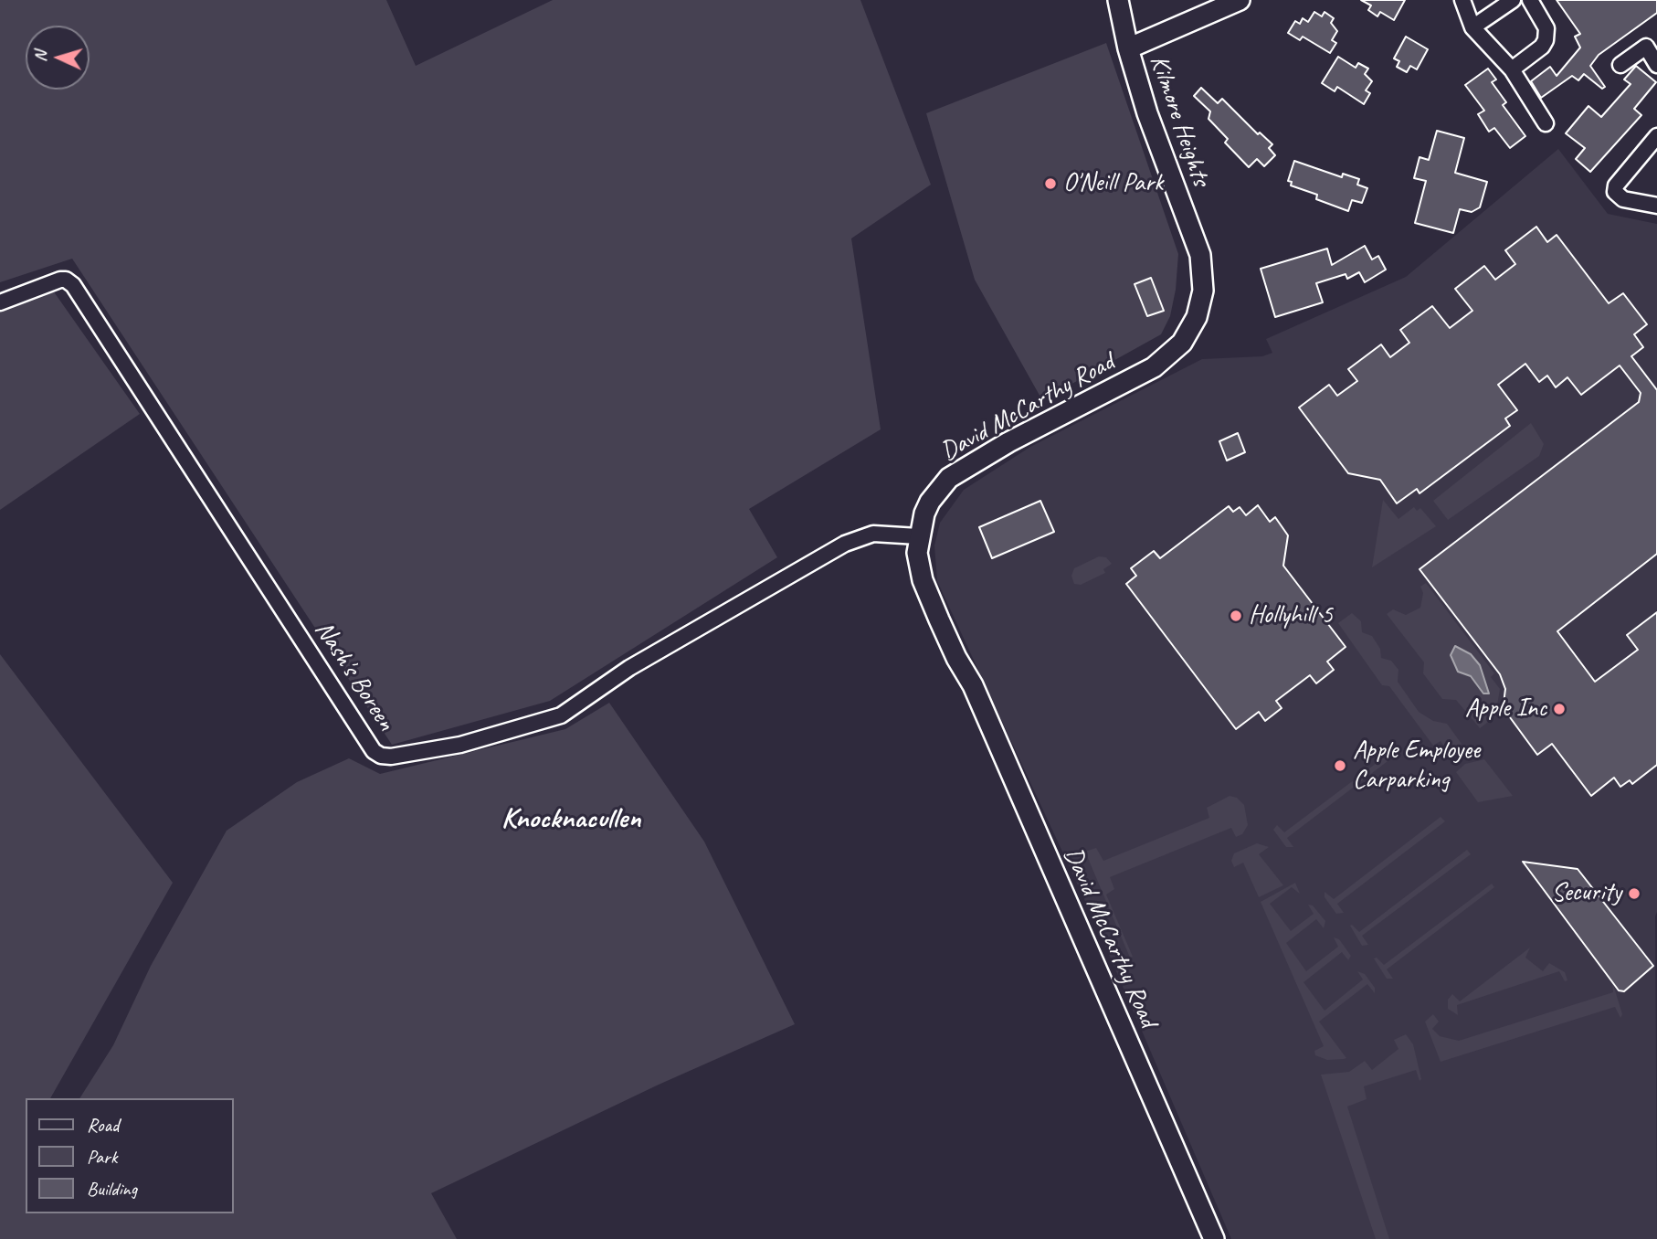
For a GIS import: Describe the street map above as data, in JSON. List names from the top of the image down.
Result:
{
  "streets": {
    "street": ["Kilmore Heights", "David McCarthy Road", "Nash's Boreen"]
  },
  "crossings": [
    ["Kilmore Heights", "David McCarthy Road"],
    ["David McCarthy Road", "Nash's Boreen"]
  ],
  "districts": ["Knocknacullen"],
  "places": [
    "O'Neill Park",
    "Hollyhill 5",
    "Apple Inc",
    "Apple Employee Carparking",
    "Security"
  ],
  "legend": ["Road", "Park", "Building"],
  "north": "left"
}
